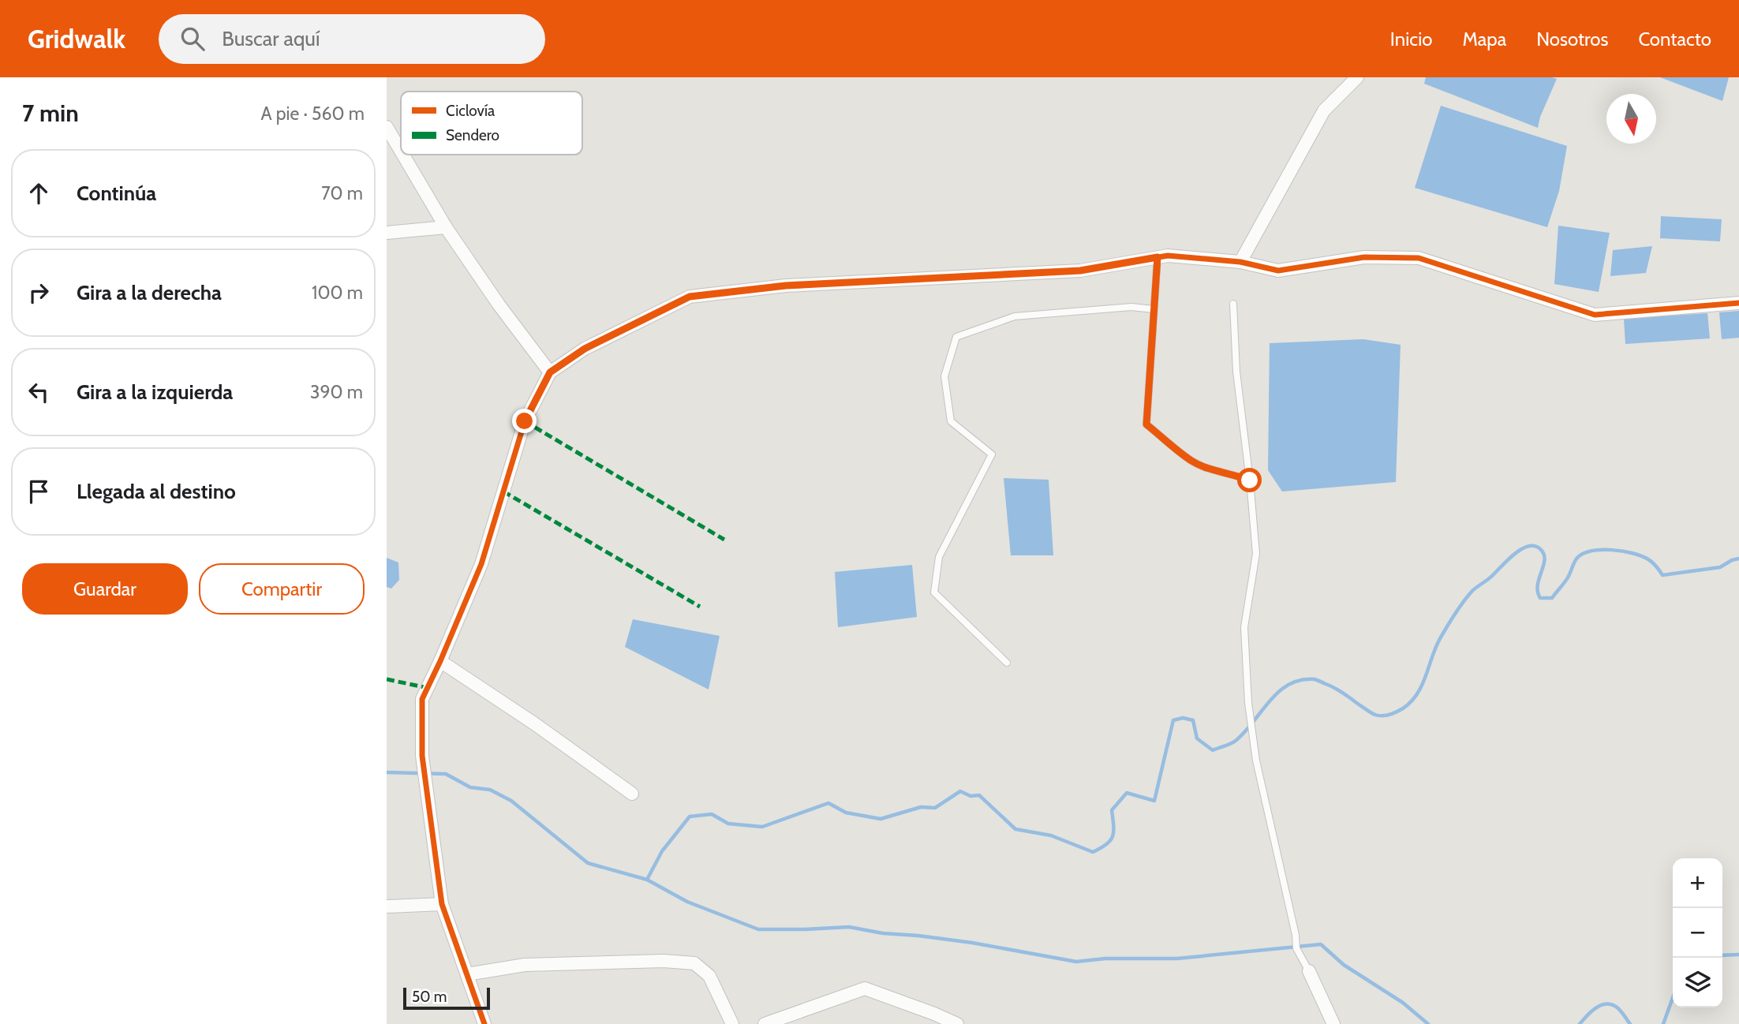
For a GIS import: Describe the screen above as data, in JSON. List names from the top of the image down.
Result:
{
  "legend": ["Ciclovía", "Sendero"],
  "scale_bar": "50 m",
  "north": "bottom",
  "page": {
    "header": "Gridwalk",
    "search": "Buscar aquí",
    "nav": [
      "Inicio",
      "Mapa",
      "Nosotros",
      "Contacto"
    ],
    "heading": ["7 min", "A pie · 560 m"],
    "list": [
      ["Continúa", "70 m"],
      ["Gira a la derecha", "100 m"],
      ["Gira a la izquierda", "390 m"],
      "Llegada al destino"
    ],
    "buttons": ["Guardar", "Compartir"],
    "map_buttons": ["+", "−"],
    "scale": "50 m"
  }
}
